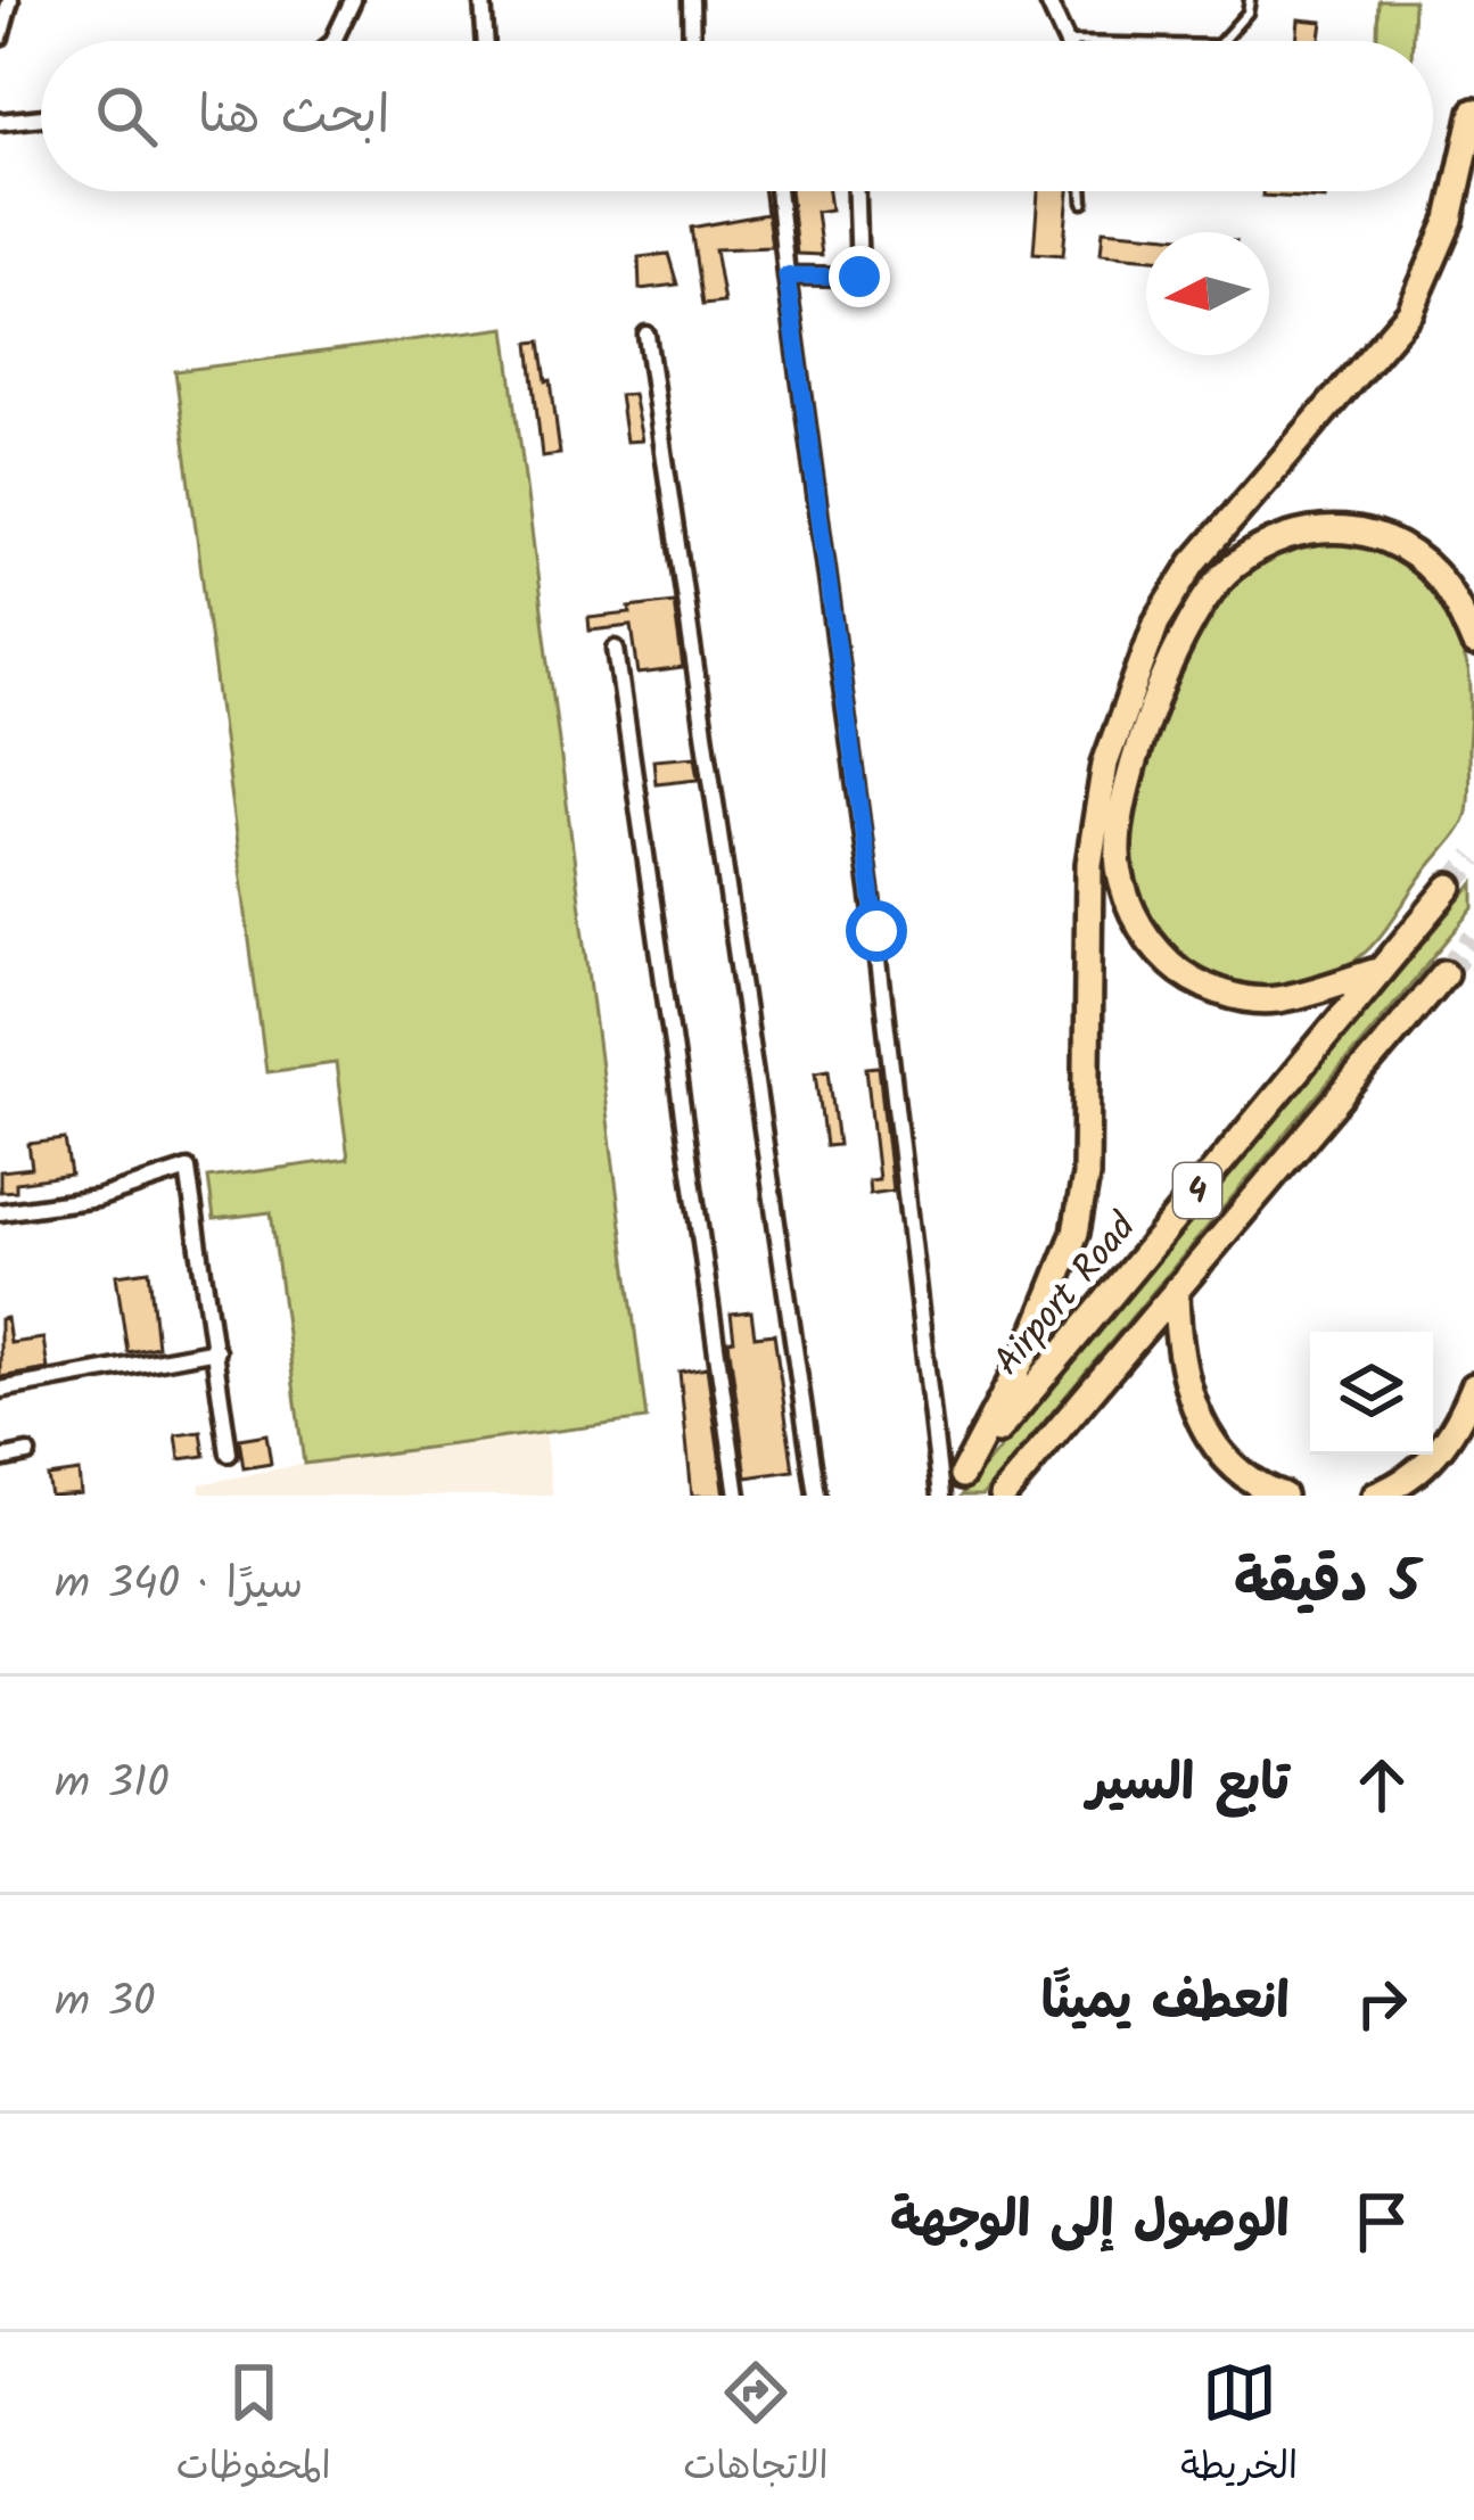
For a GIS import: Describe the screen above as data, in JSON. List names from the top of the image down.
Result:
{
  "streets": {
    "highway": ["4", "Airport Road"]
  },
  "north": "left",
  "page": {
    "search": "ابحث هنا",
    "heading": ["5 دقيقة", "سيرًا · 340 m"],
    "list": [
      ["تابع السير", "310 m"],
      ["انعطف يمينًا", "30 m"],
      "الوصول إلى الوجهة"
    ],
    "nav": ["الخريطة", "الاتجاهات", "المحفوظات"]
  }
}
